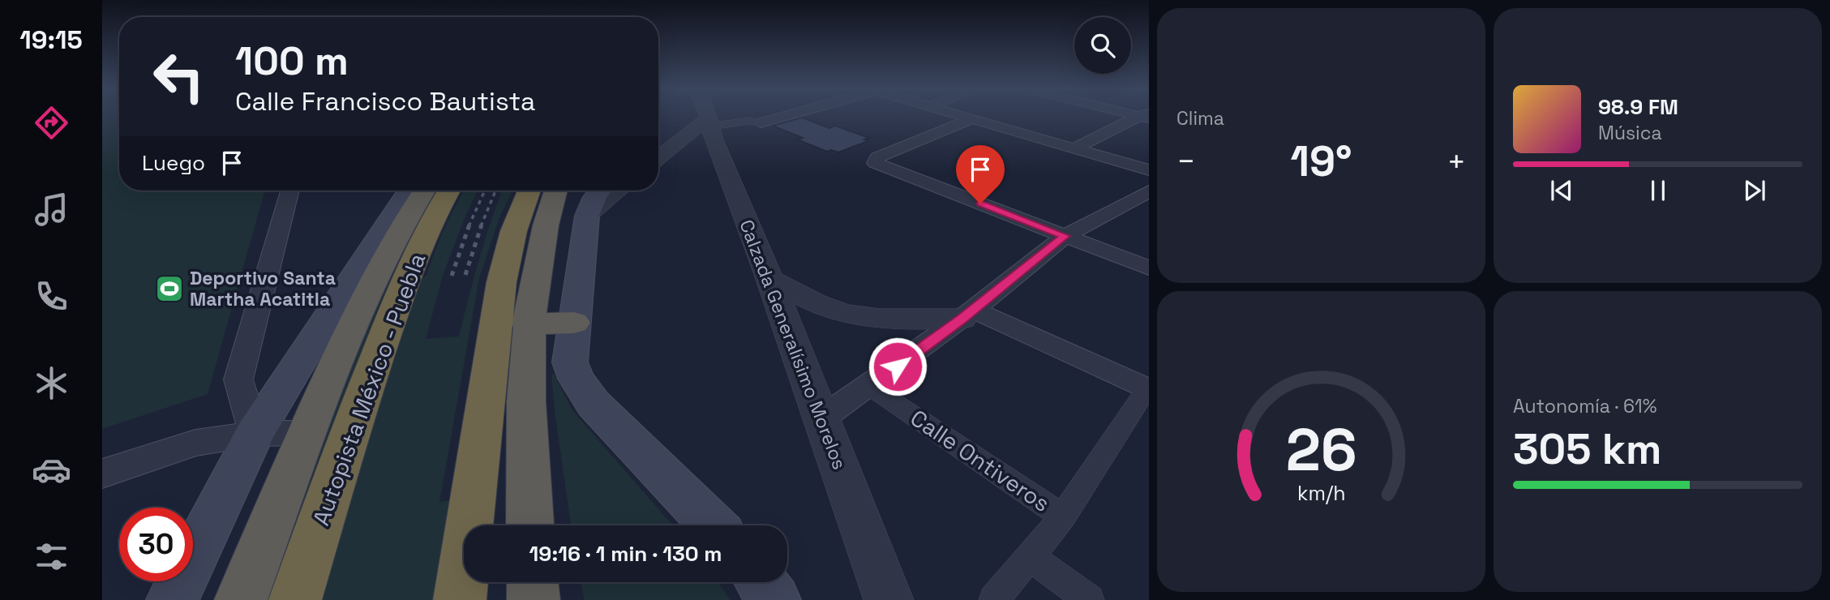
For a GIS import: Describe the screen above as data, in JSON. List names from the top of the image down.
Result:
{
  "streets": {
    "highway": ["Autopista México - Puebla"],
    "street": ["Calzada Generalísimo Morelos", "Calle Ontiveros"]
  },
  "places": {
    "sports": ["Deportivo Santa Martha Acatitla"]
  },
  "page": {
    "tabs": "19:15",
    "tile": [
      "Clima",
      ["Autonomía · 61%", "305 km"]
    ],
    "turn": ["100 m", "Calle Francisco Bautista"],
    "song": ["98.9 FM", "Música"],
    "then": "Luego",
    "heat": ["−", "19°", "+"],
    "limit": "30",
    "trip": "19:16 · 1 min · 130 m",
    "gauge": ["26", "km/h"]
  }
}
